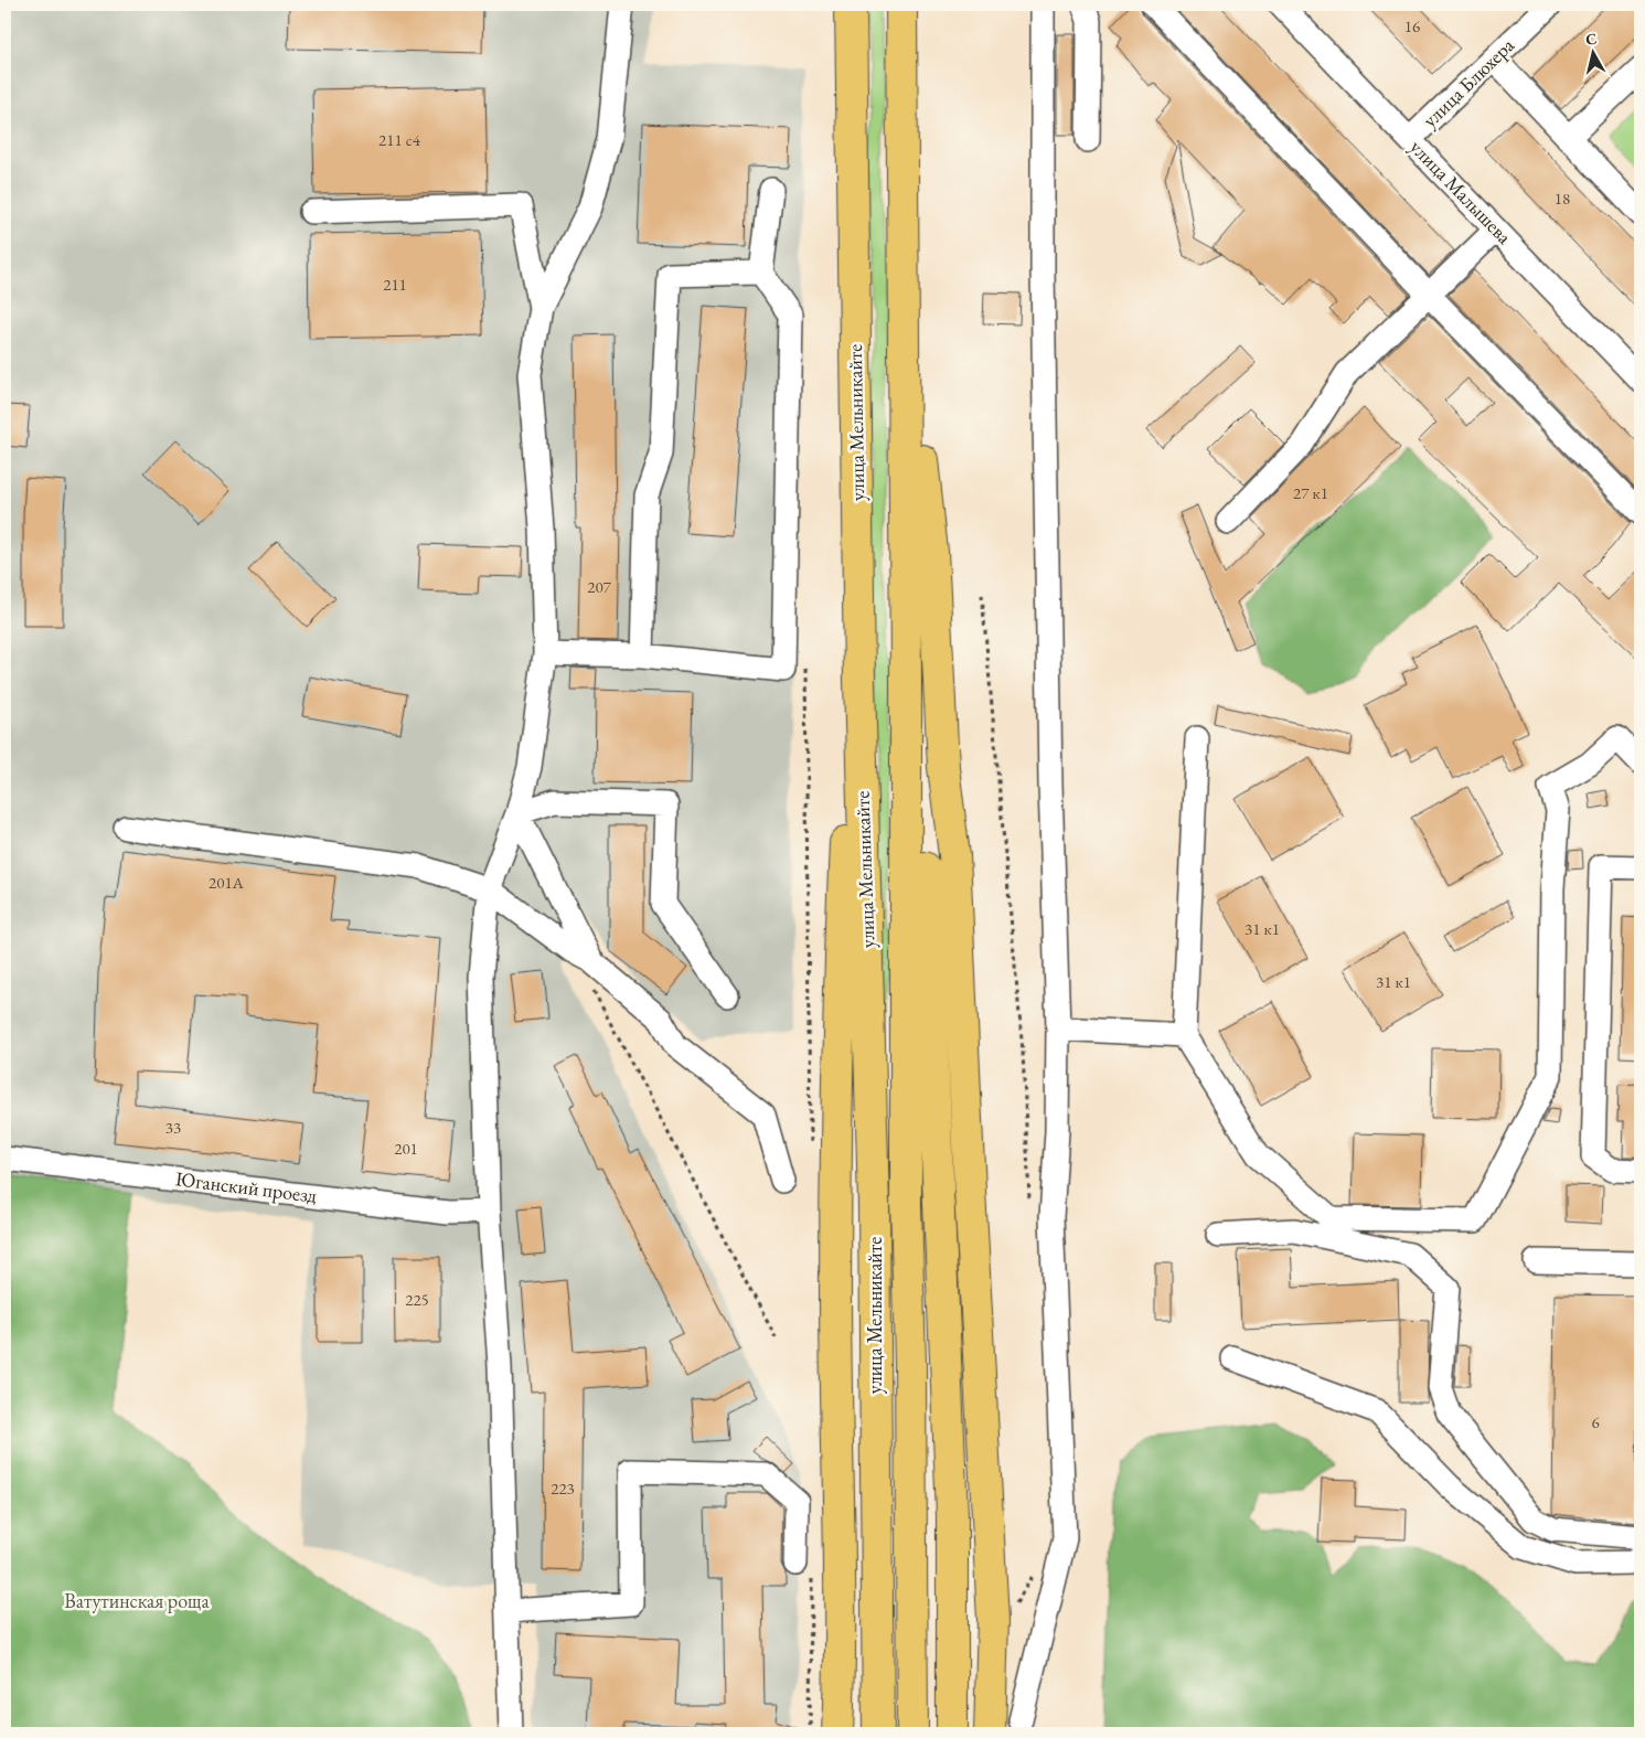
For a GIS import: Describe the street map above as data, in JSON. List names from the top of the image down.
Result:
{
  "streets": {
    "main road": ["улица Мельникайте"],
    "street": ["улица Блюхера", "улица Малышева", "Юганский проезд"]
  },
  "crossings": [
    ["улица Блюхера", "улица Малышева"]
  ],
  "parks": ["Ватутинская роща"],
  "house_numbers": [
    "16",
    "211 с4",
    "18",
    "211",
    "27 к1",
    "207",
    "201А",
    "31 к1",
    "31 к1",
    "33",
    "201",
    "225",
    "6",
    "223"
  ],
  "north": "top"
}
